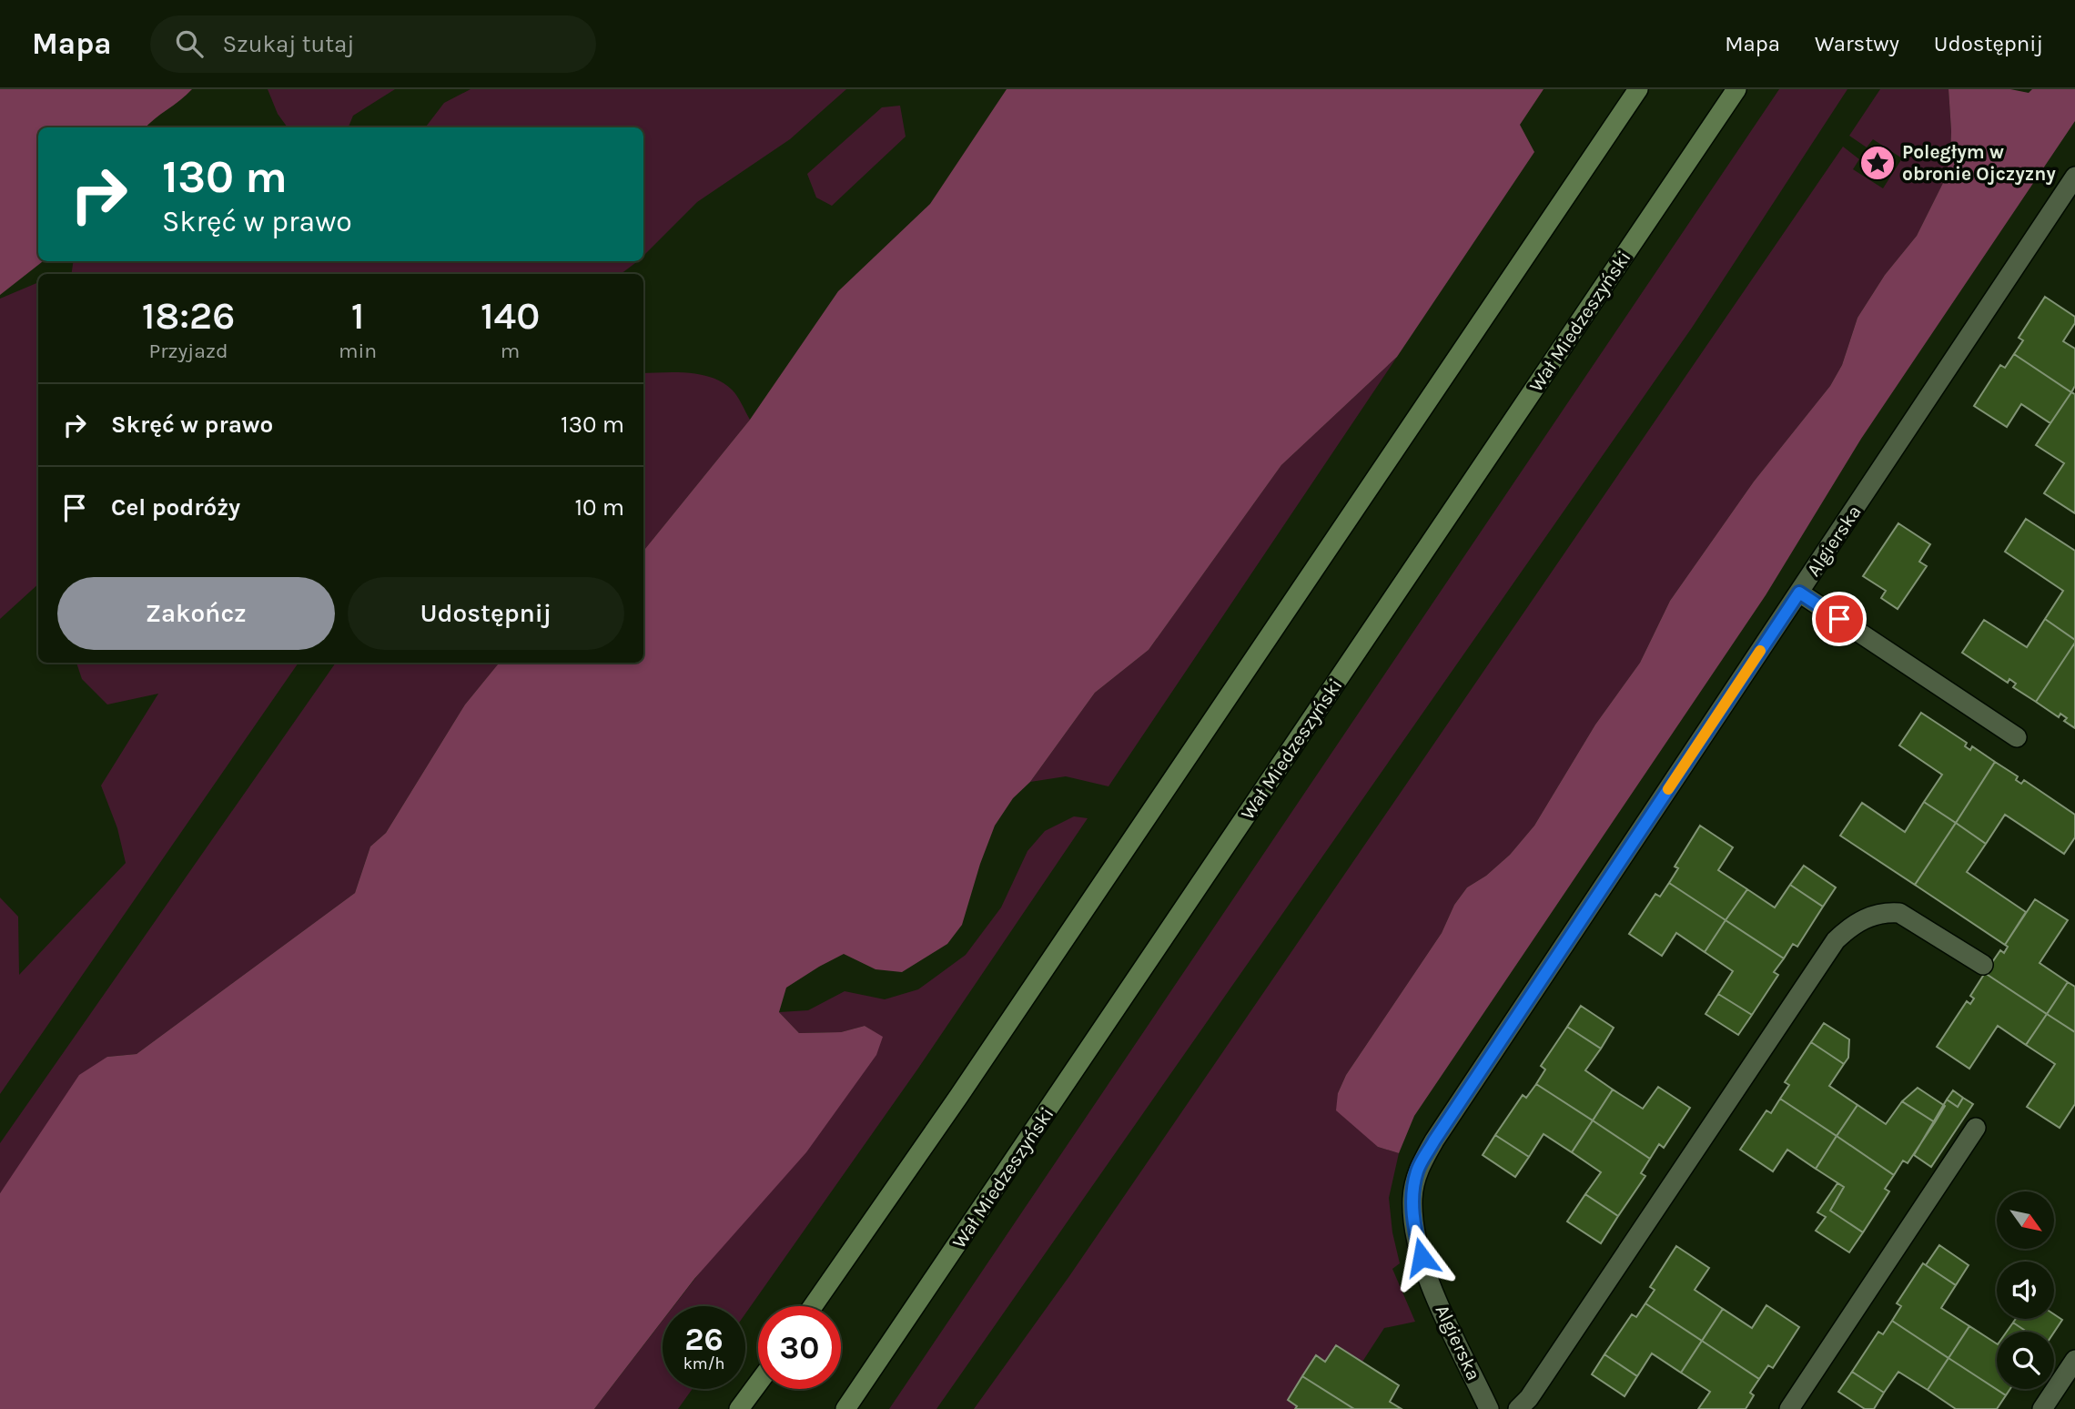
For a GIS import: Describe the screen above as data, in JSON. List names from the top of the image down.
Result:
{
  "streets": {
    "main road": ["Wał Miedzeszyński"],
    "street": ["Algierska"]
  },
  "places": {
    "place": ["Poległym w obronie Ojczyzny"]
  },
  "north": "bottom right",
  "page": {
    "header": "Mapa",
    "search": "Szukaj tutaj",
    "nav": ["Mapa", "Warstwy", "Udostępnij"],
    "turn": ["130 m", "Skręć w prawo"],
    "eta": [
      "18:26",
      "Przyjazd",
      "1",
      "min",
      "140",
      "m"
    ],
    "list": [
      {
        "name": "Skręć w prawo",
        "value": "130 m"
      },
      {
        "name": "Cel podróży",
        "value": "10 m"
      }
    ],
    "buttons": ["Zakończ", "Udostępnij"],
    "speed": "26 km/h",
    "limit": "30"
  }
}
